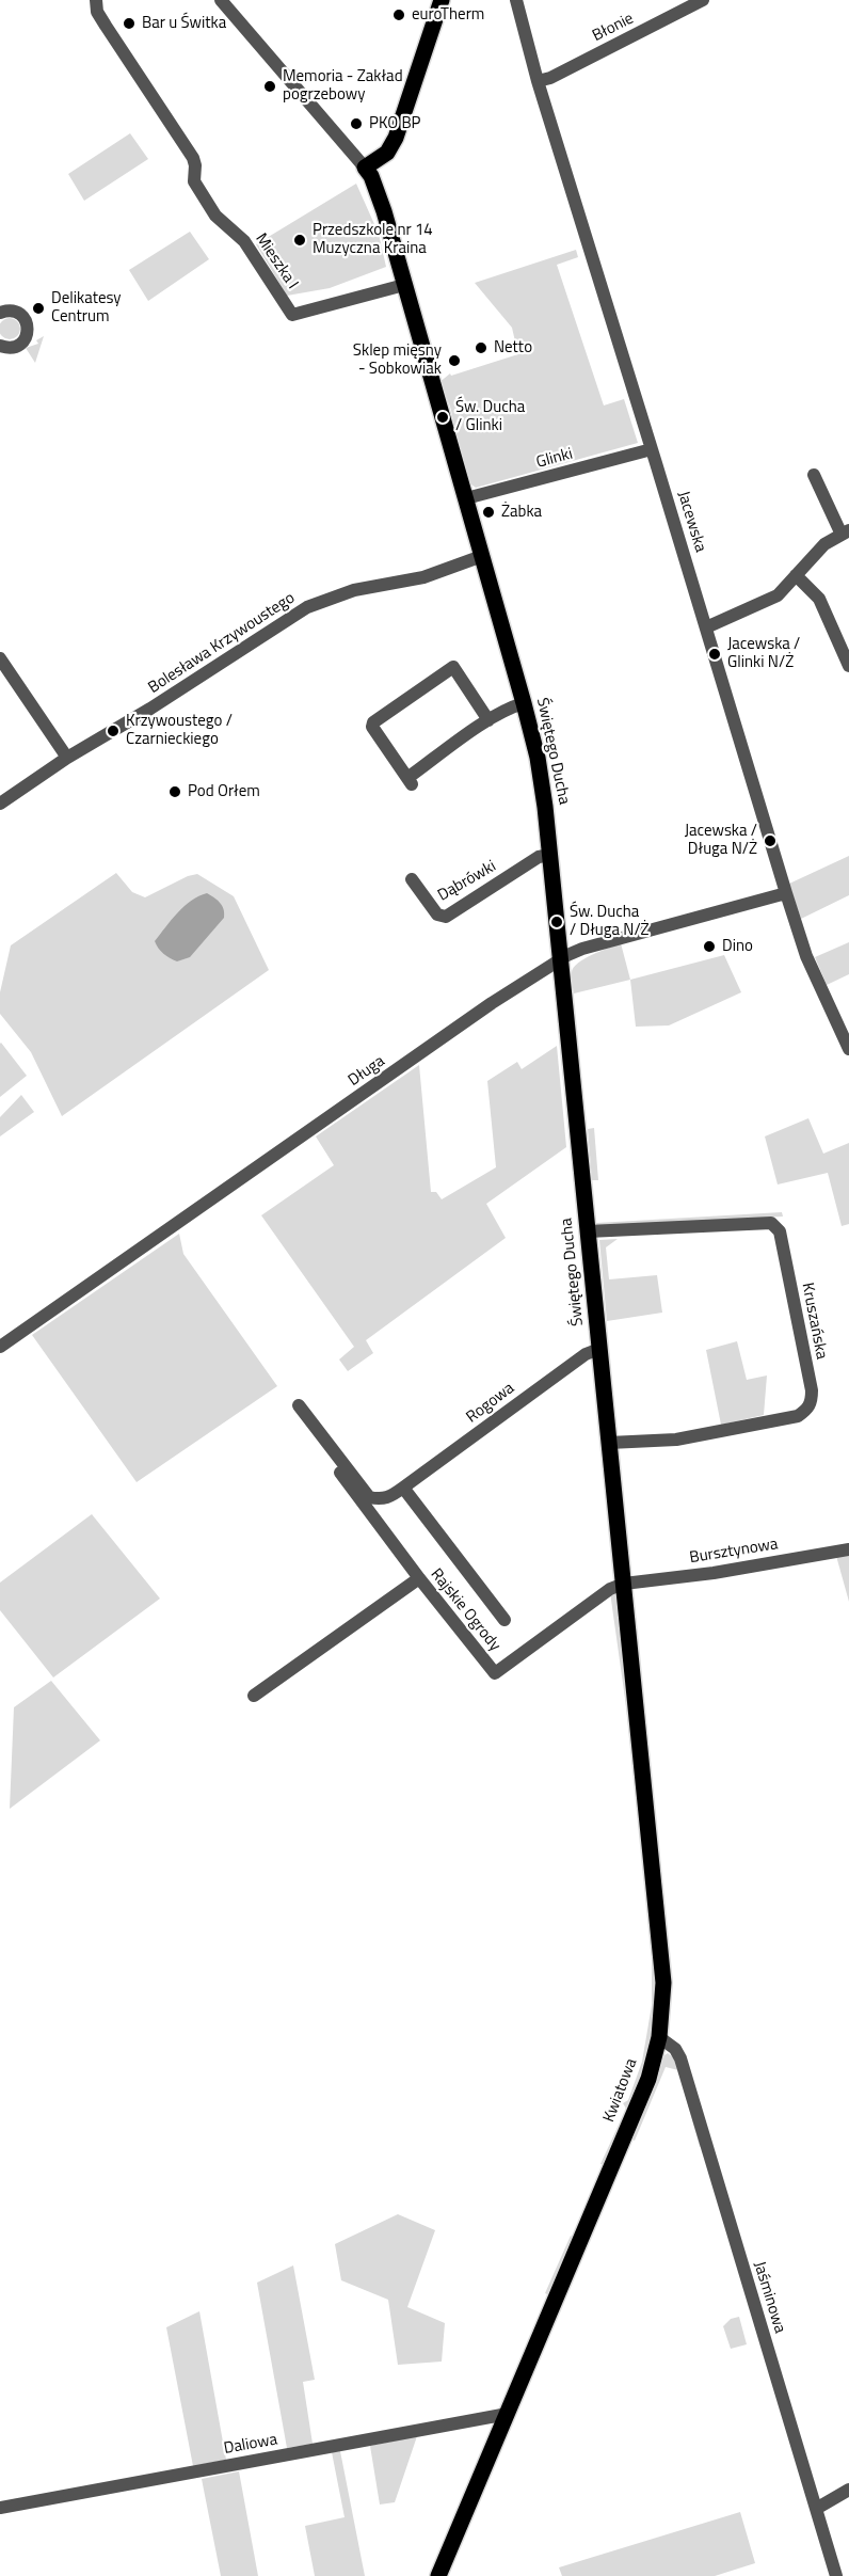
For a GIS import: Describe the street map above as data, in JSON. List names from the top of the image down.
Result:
{
  "streets": {
    "main road": ["Świętego Ducha", "Kwiatowa"],
    "street": [
      "Błonie",
      "Mieszka I",
      "Glinki",
      "Jacewska",
      "Bolesława Krzywoustego",
      "Dąbrówki",
      "Długa",
      "Kruszańska",
      "Rogowa",
      "Bursztynowa",
      "Rajskie Ogrody",
      "Jaśminowa",
      "Daliowa"
    ]
  },
  "crossings": [
    ["Błonie", "Jacewska"],
    ["Mieszka I", "Świętego Ducha"],
    ["Glinki", "Jacewska"],
    ["Glinki", "Świętego Ducha"],
    ["Jacewska", "Długa"],
    ["Bolesława Krzywoustego", "Świętego Ducha"],
    ["Świętego Ducha", "Dąbrówki"],
    ["Świętego Ducha", "Długa"],
    ["Świętego Ducha", "Kruszańska"],
    ["Świętego Ducha", "Rogowa"],
    ["Świętego Ducha", "Bursztynowa"],
    ["Świętego Ducha", "Rajskie Ogrody"],
    ["Świętego Ducha", "Kwiatowa"],
    ["Bursztynowa", "Rajskie Ogrody"],
    ["Bursztynowa", "Kwiatowa"],
    ["Rajskie Ogrody", "Kwiatowa"],
    ["Kwiatowa", "Jaśminowa"],
    ["Kwiatowa", "Daliowa"]
  ],
  "places": [
    "euroTherm",
    "Bar u Świtka",
    "Memoria - Zakład pogrzebowy",
    "PKO BP",
    "Przedszkole nr 14 Muzyczna Kraina",
    "Delikatesy Centrum",
    "Netto",
    "Sklep mięsny - Sobkowiak",
    "Św. Ducha / Glinki",
    "Żabka",
    "Jacewska / Glinki N/Ż",
    "Krzywoustego / Czarnieckiego",
    "Pod Orłem",
    "Jacewska / Długa N/Ż",
    "Św. Ducha / Długa N/Ż",
    "Dino"
  ]
}
